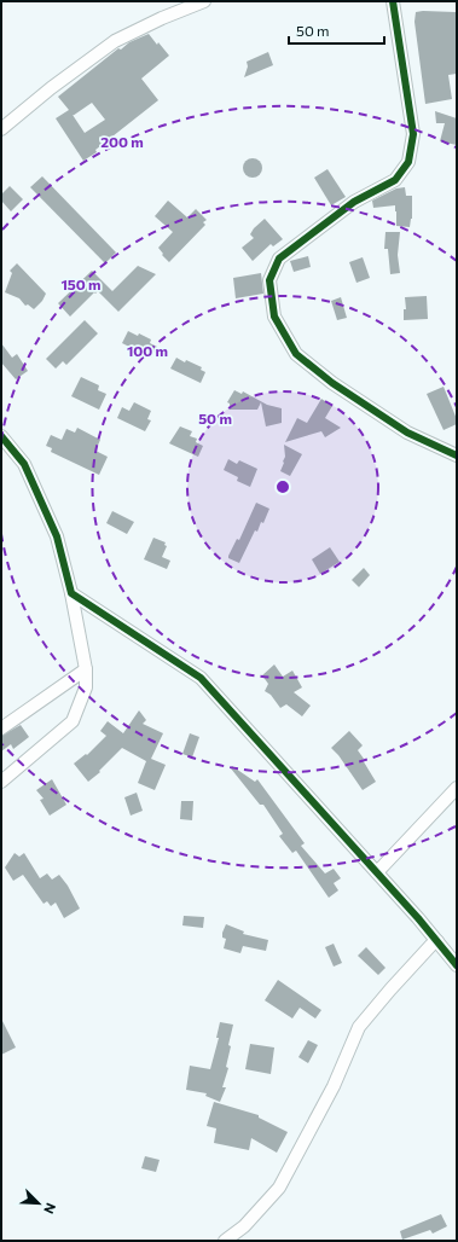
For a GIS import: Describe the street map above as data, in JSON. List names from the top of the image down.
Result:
{
  "scale_bar": "50 m",
  "north": "bottom right",
  "rings": [
    "200 m",
    "150 m",
    "100 m",
    "50 m"
  ]
}
